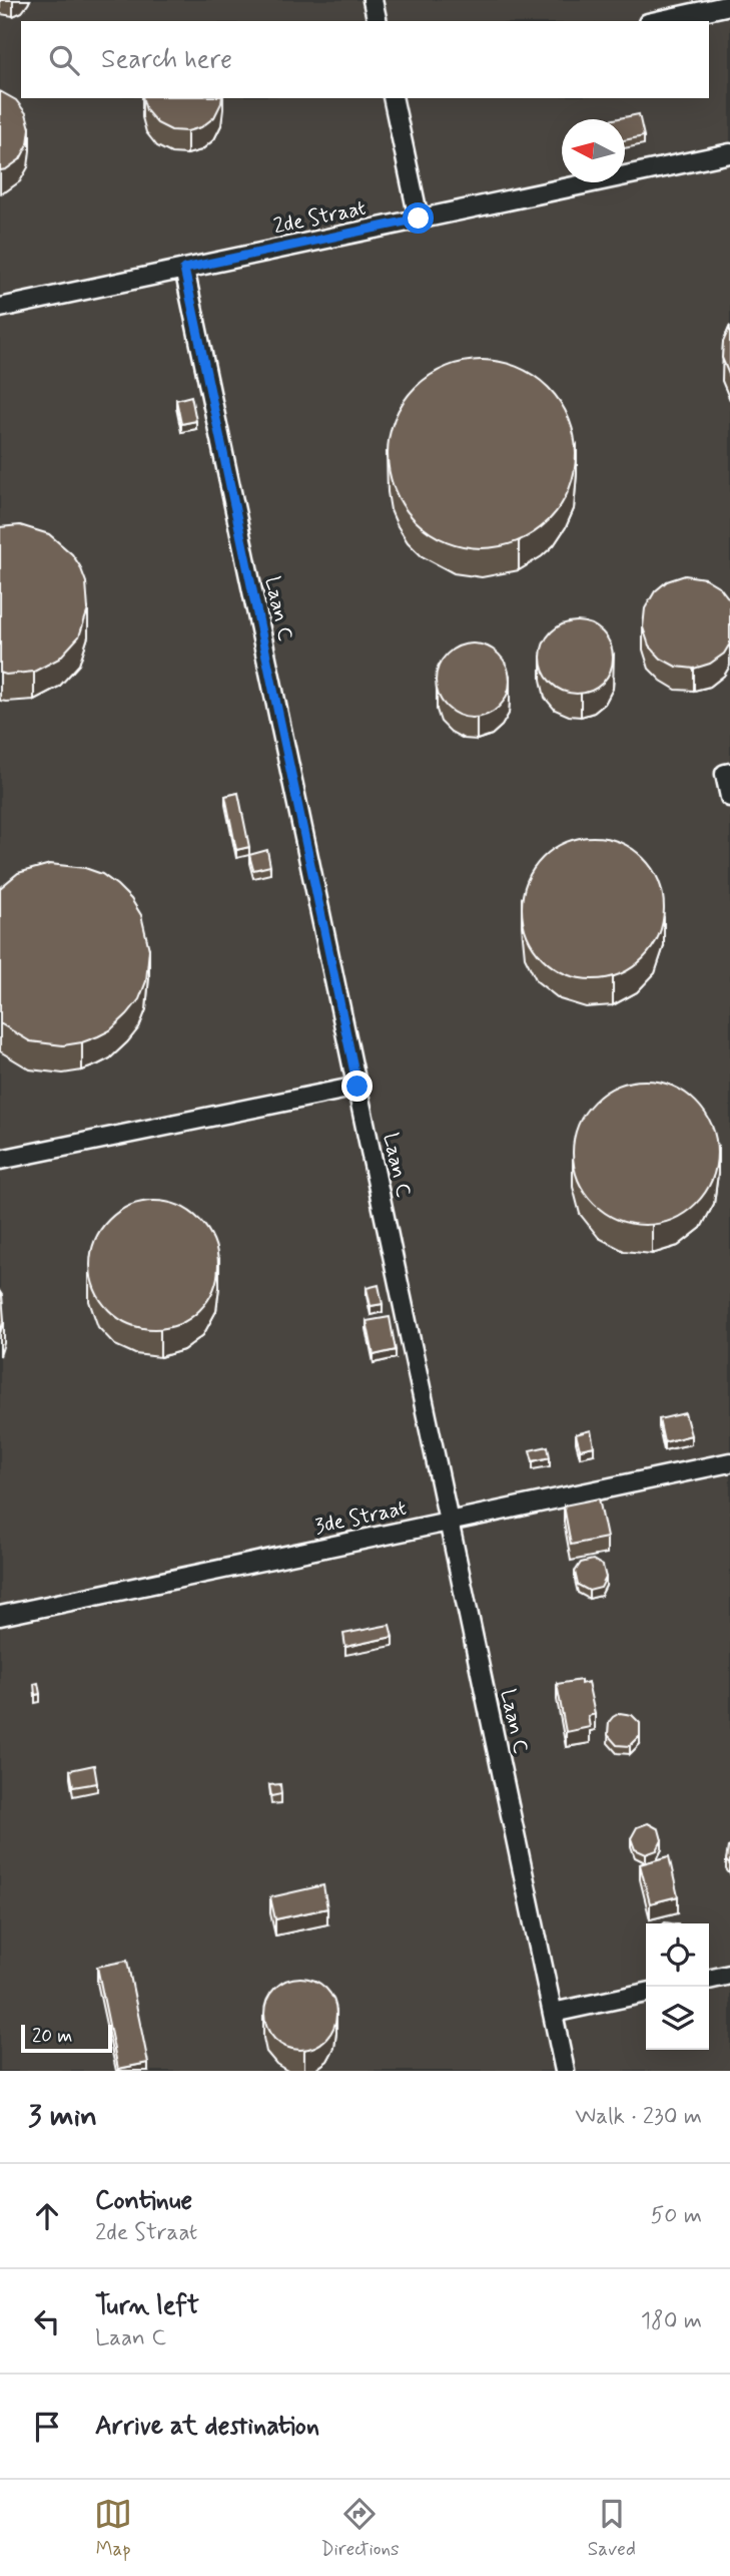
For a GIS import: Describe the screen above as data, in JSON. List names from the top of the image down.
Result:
{
  "streets": {
    "lane": ["2de Straat", "Laan C", "3de Straat"]
  },
  "crossings": [
    ["2de Straat", "Laan C"],
    ["Laan C", "3de Straat"]
  ],
  "scale_bar": "20 m",
  "north": "left",
  "page": {
    "search": "Search here",
    "scale": "20 m",
    "heading": ["3 min", "Walk · 230 m"],
    "list": [
      ["Continue", "2de Straat", "50 m"],
      ["Turn left", "Laan C", "180 m"],
      "Arrive at destination"
    ],
    "nav": ["Map", "Directions", "Saved"]
  }
}
